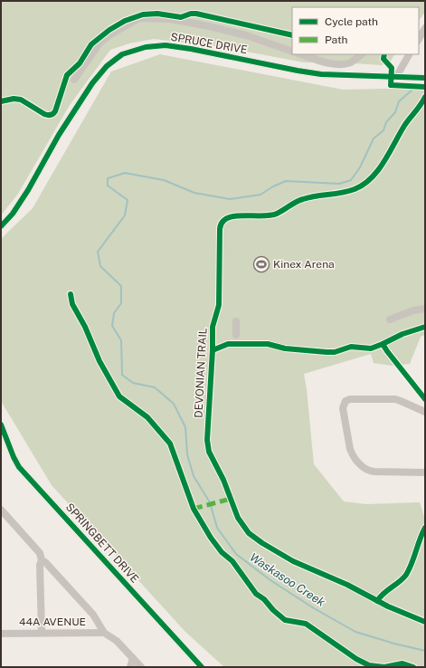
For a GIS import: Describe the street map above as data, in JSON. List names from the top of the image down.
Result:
{
  "streets": {
    "street": ["SPRUCE DRIVE", "SPRINGBETT DRIVE", "44A AVENUE"],
    "cycle path": ["DEVONIAN TRAIL"]
  },
  "water": ["Waskasoo Creek"],
  "places": {
    "sports": ["Kinex Arena"]
  },
  "legend": ["Cycle path", "Path"]
}
